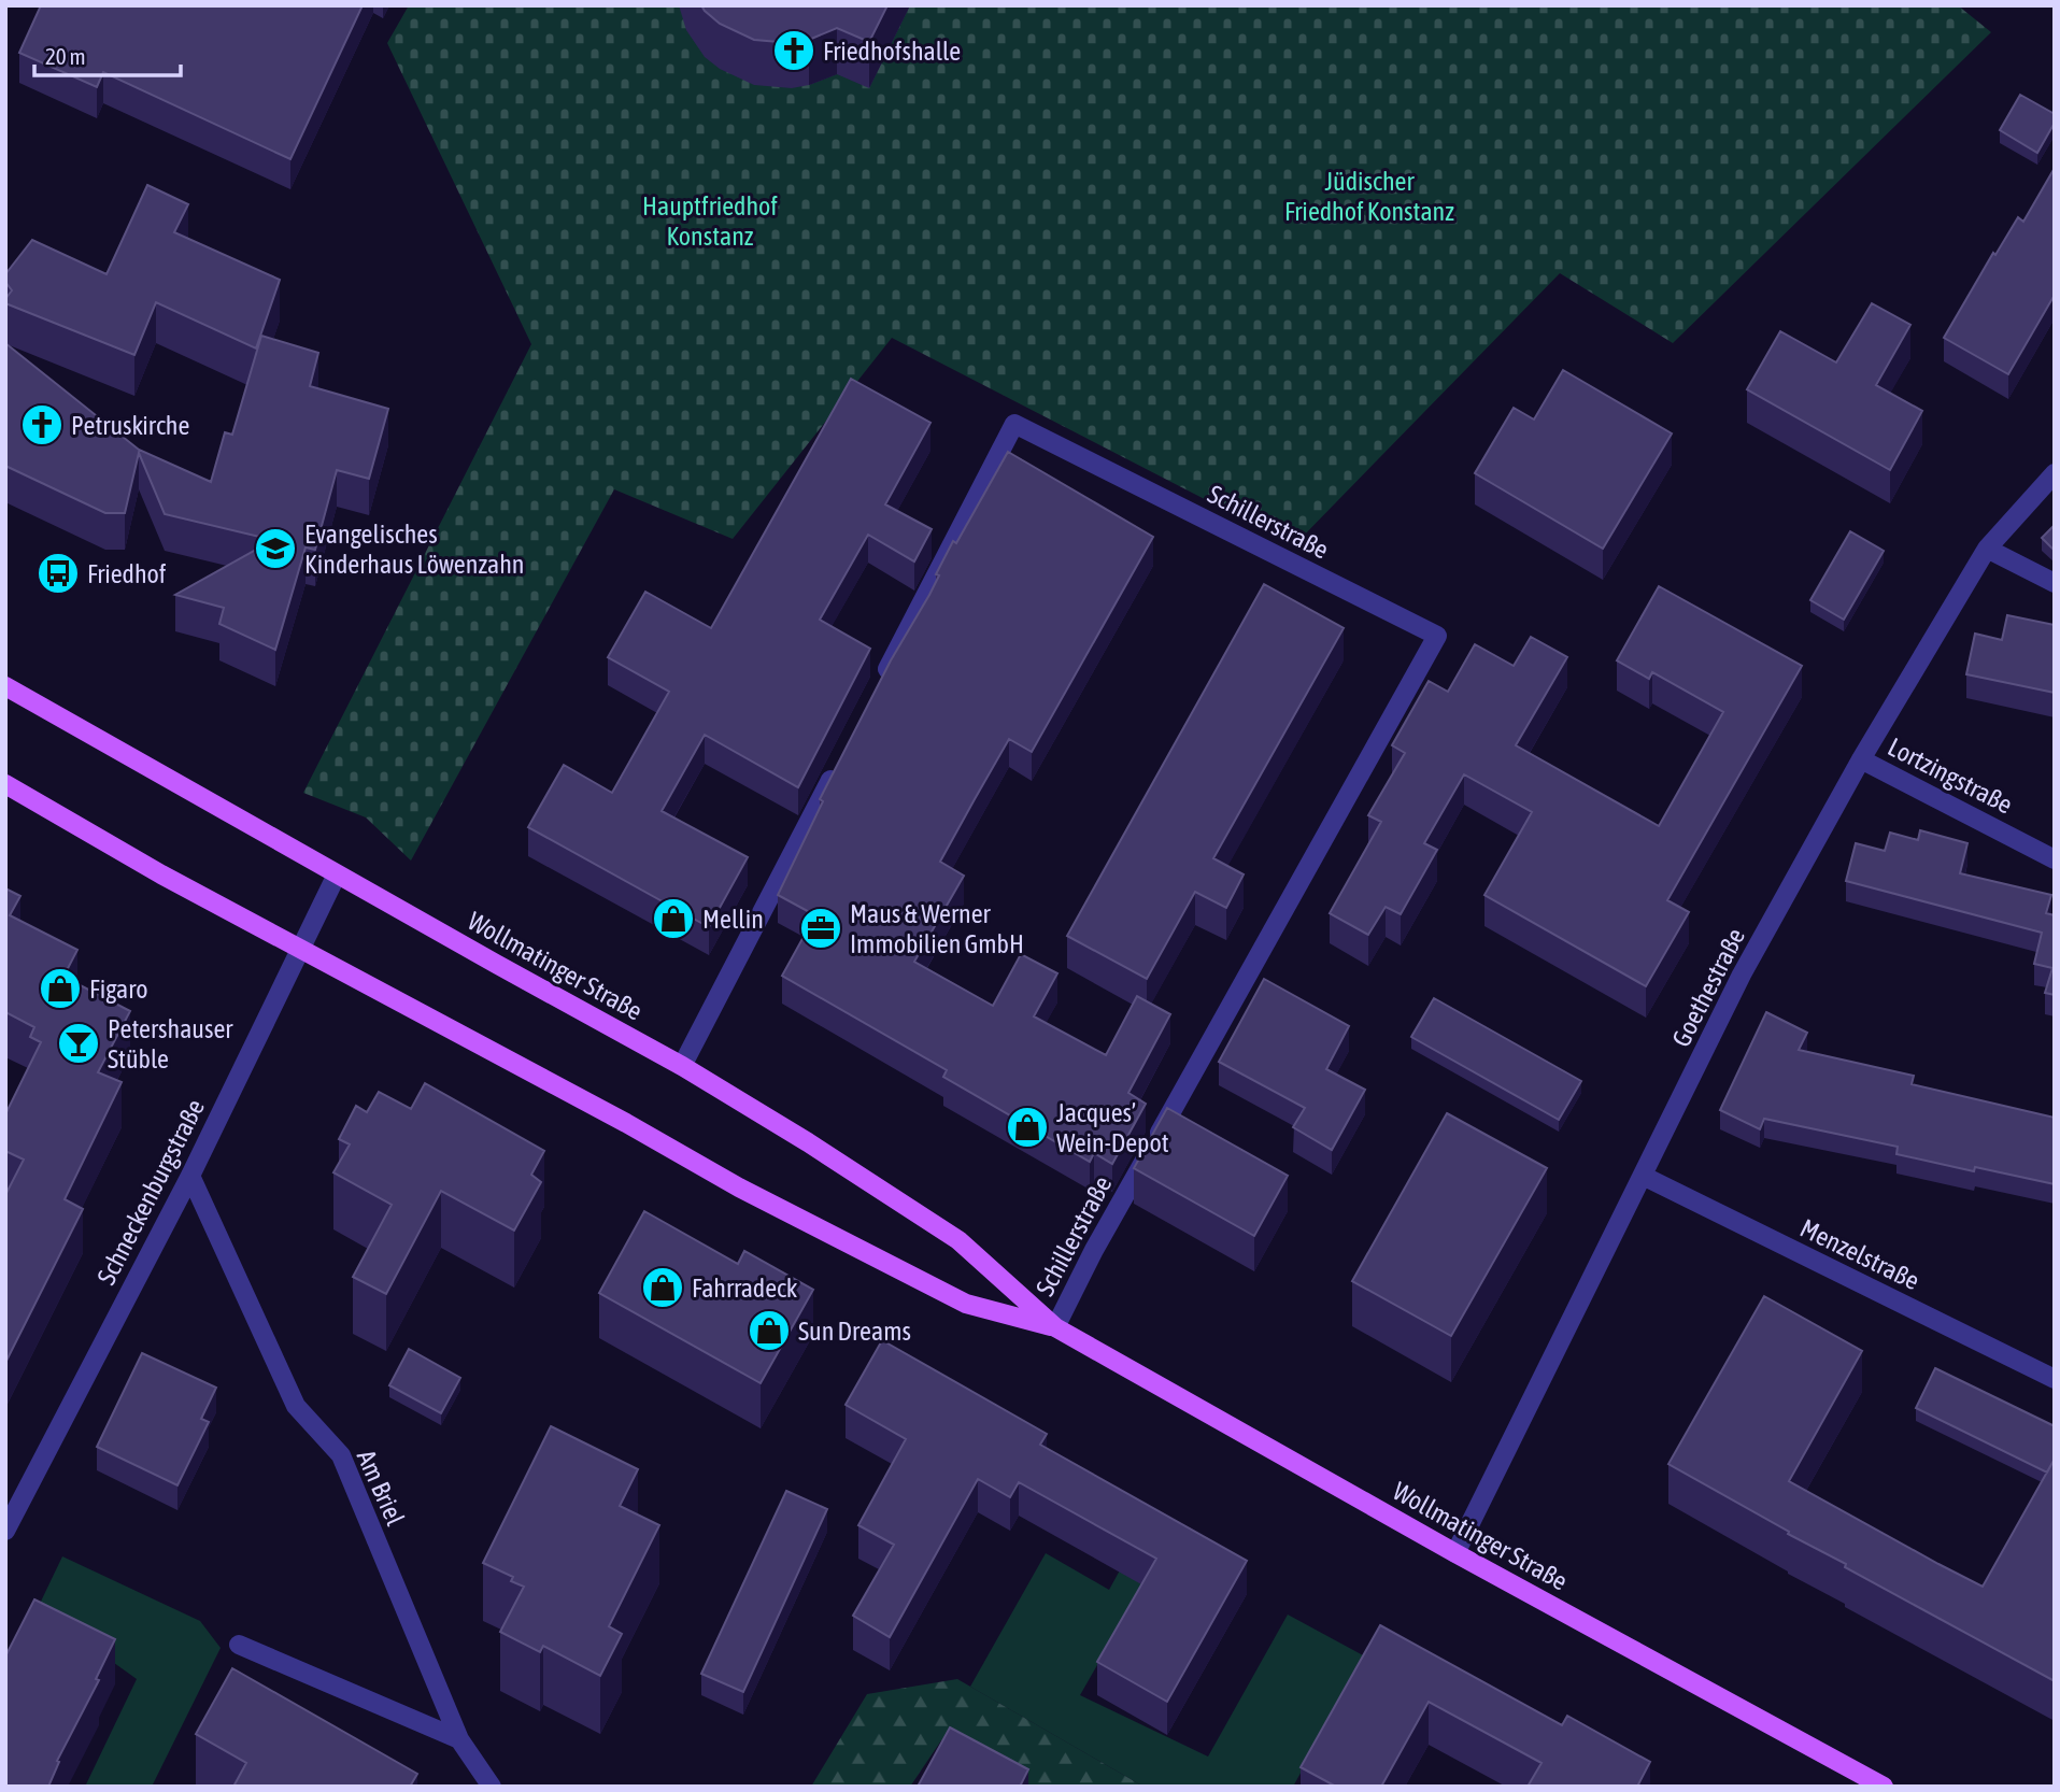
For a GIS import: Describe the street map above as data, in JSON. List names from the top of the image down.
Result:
{
  "streets": {
    "main road": ["Wollmatinger Straße"],
    "street": [
      "Schillerstraße",
      "Lortzingstraße",
      "Goethestraße",
      "Schneckenburgstraße",
      "Menzelstraße",
      "Am Briel"
    ]
  },
  "crossings": [
    ["Schillerstraße", "Wollmatinger Straße"],
    ["Lortzingstraße", "Goethestraße"],
    ["Wollmatinger Straße", "Goethestraße"],
    ["Wollmatinger Straße", "Schneckenburgstraße"],
    ["Goethestraße", "Menzelstraße"],
    ["Schneckenburgstraße", "Am Briel"]
  ],
  "parks": ["Jüdischer Friedhof Konstanz", "Hauptfriedhof Konstanz"],
  "places": {
    "church": ["Friedhofshalle", "Petruskirche"],
    "school or university": ["Evangelisches Kinderhaus Löwenzahn"],
    "bus stop": ["Friedhof"],
    "shop": [
      "Mellin",
      "Figaro",
      "Jacques’ Wein-Depot",
      "Fahrradeck",
      "Sun Dreams"
    ],
    "office": ["Maus & Werner Immobilien GmbH"],
    "bar": ["Petershauser Stüble"]
  },
  "scale_bar": "20 m"
}
